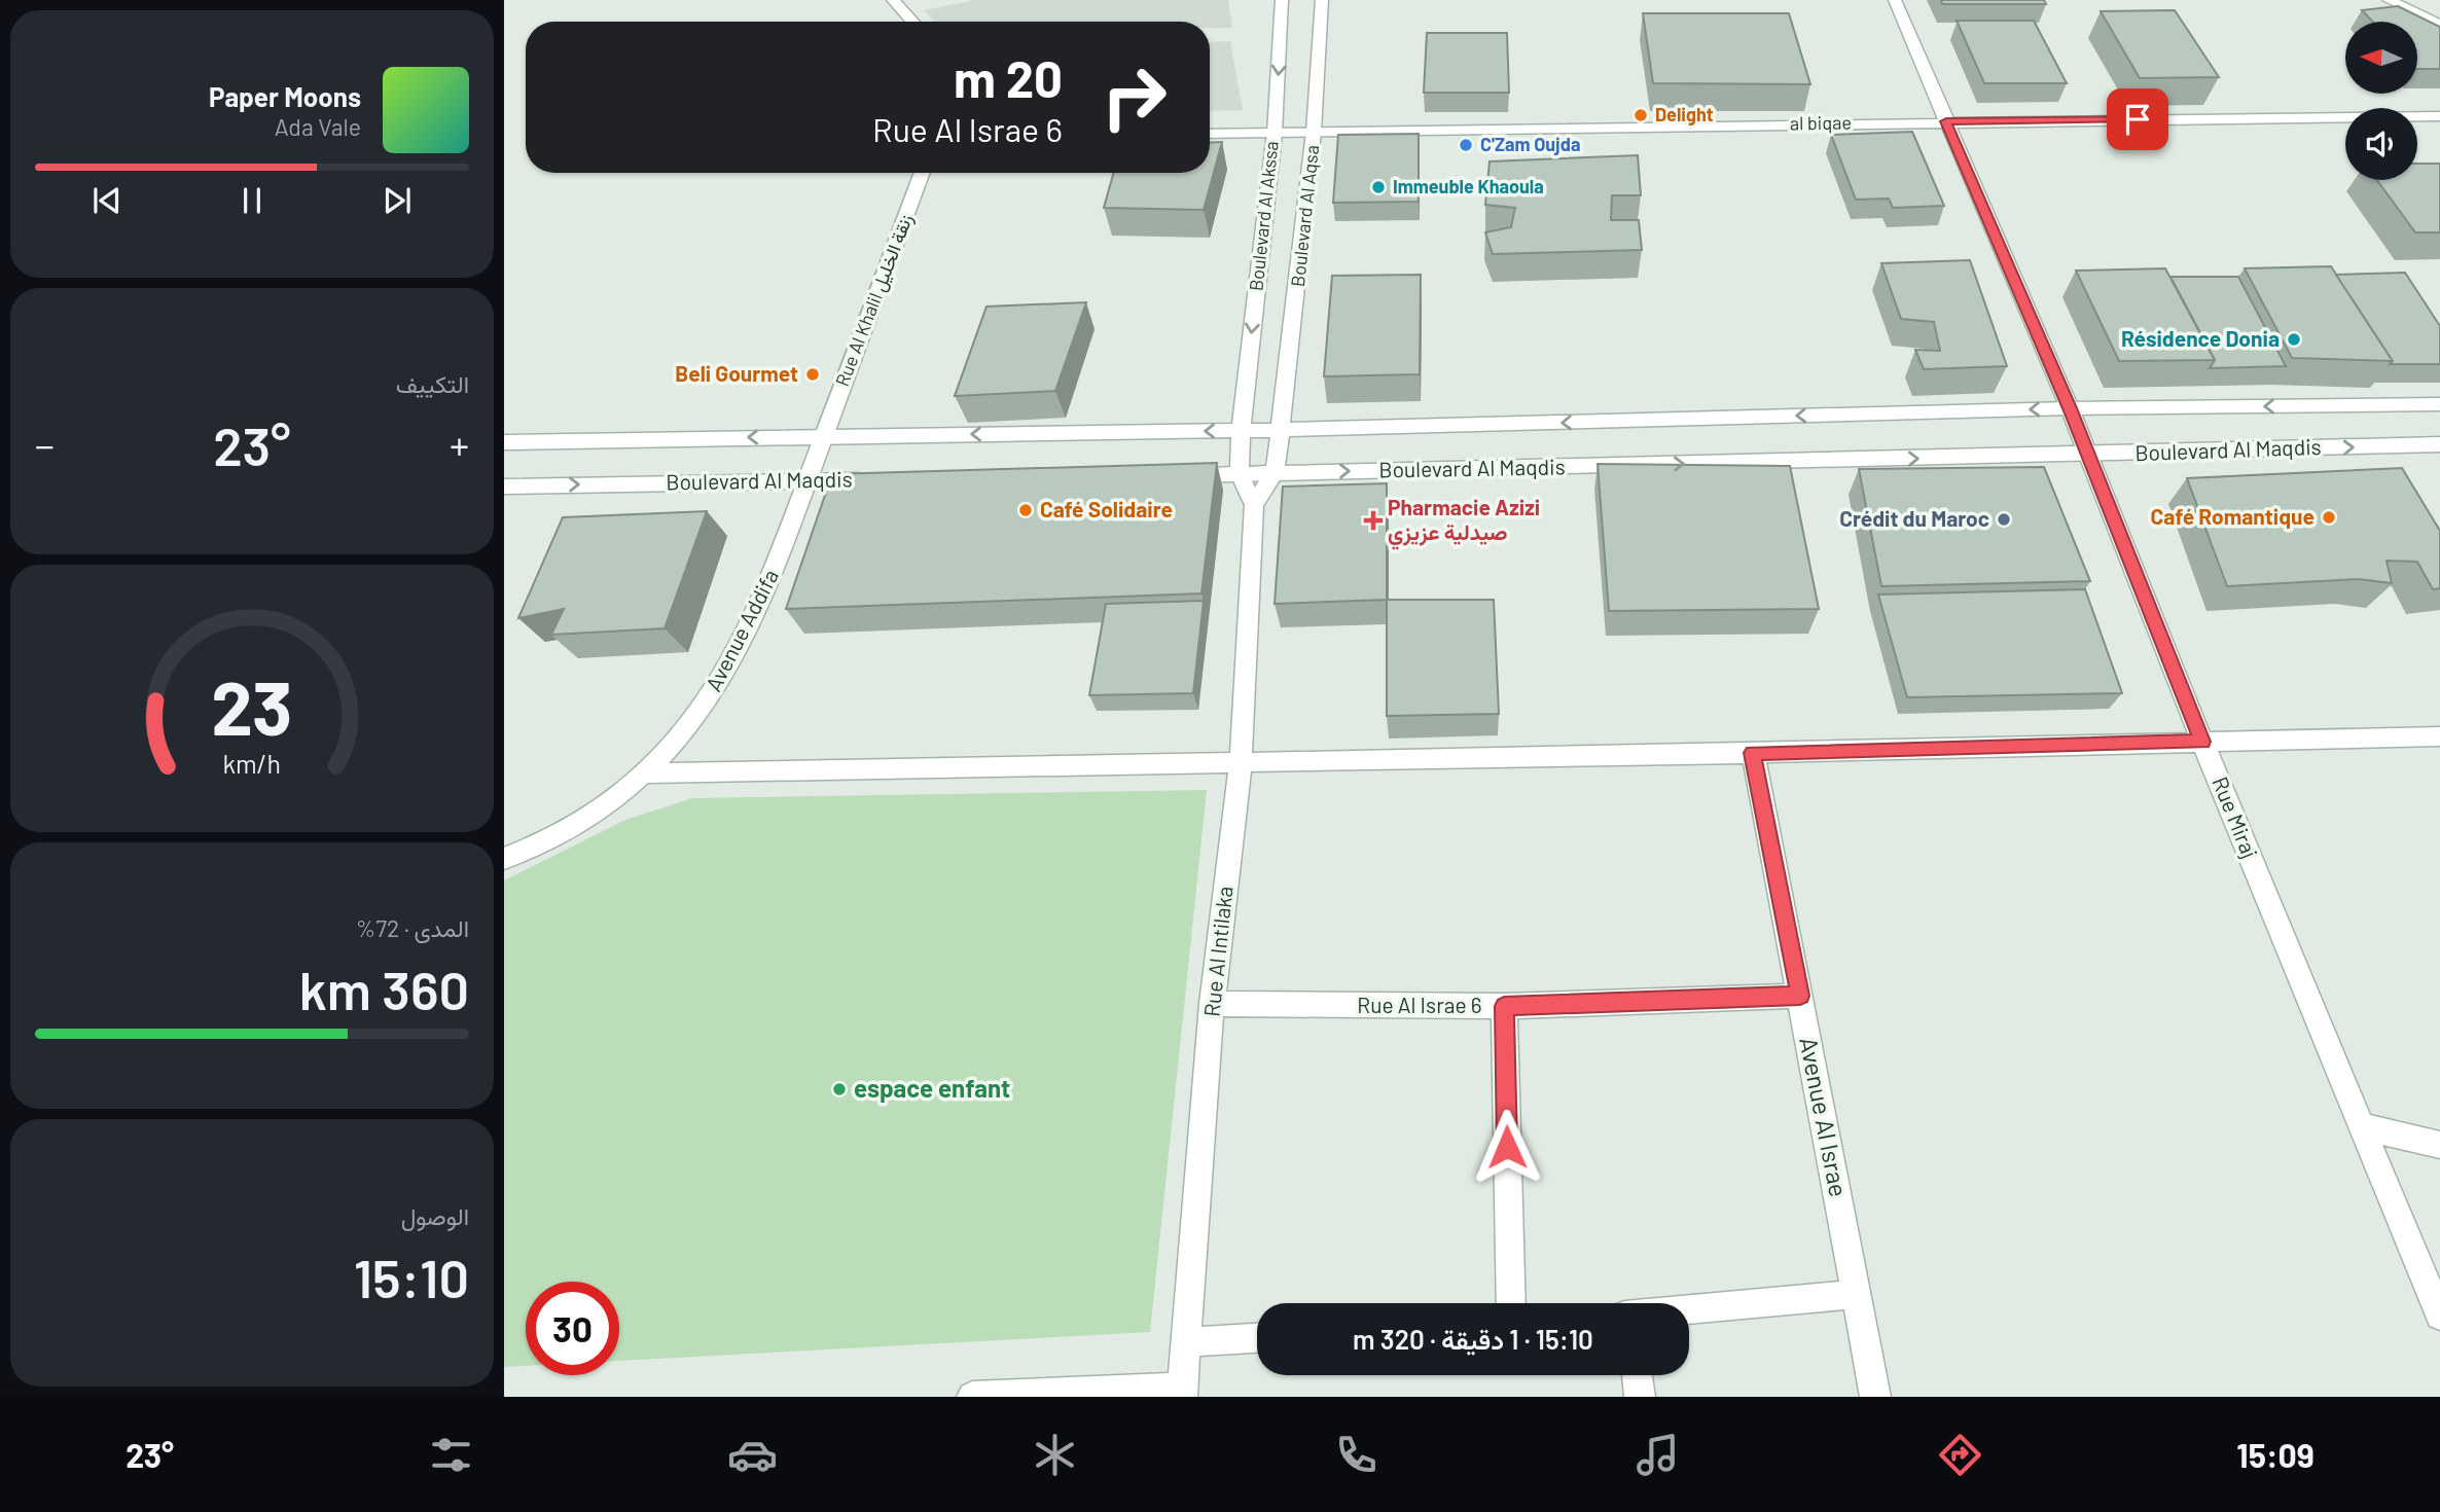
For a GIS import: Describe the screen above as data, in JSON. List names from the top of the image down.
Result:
{
  "streets": {
    "street": [
      "al biqae",
      "Boulevard Al Akssa",
      "Boulevard Al Aqsa",
      "Rue Al Khalil زنقة الخليل",
      "Boulevard Al Maqdis",
      "Avenue Addifa",
      "Rue Miraj",
      "Rue Al Intilaka",
      "Rue Al Israe 6",
      "Avenue Al Israe"
    ]
  },
  "crossings": [
    ["al biqae", "Boulevard Al Akssa"],
    ["al biqae", "Boulevard Al Aqsa"],
    ["al biqae", "Rue Miraj"],
    ["Boulevard Al Akssa", "Boulevard Al Maqdis"],
    ["Boulevard Al Akssa", "Rue Al Intilaka"],
    ["Boulevard Al Aqsa", "Boulevard Al Maqdis"],
    ["Boulevard Al Aqsa", "Rue Al Intilaka"],
    ["Rue Al Khalil زنقة الخليل", "Boulevard Al Maqdis"],
    ["Rue Al Khalil زنقة الخليل", "Avenue Addifa"],
    ["Boulevard Al Maqdis", "Avenue Addifa"],
    ["Boulevard Al Maqdis", "Rue Miraj"],
    ["Boulevard Al Maqdis", "Rue Al Intilaka"],
    ["Rue Al Intilaka", "Rue Al Israe 6"],
    ["Rue Al Israe 6", "Avenue Al Israe"]
  ],
  "one_way": ["Boulevard Al Akssa"],
  "places": {
    "other": [
      "Delight",
      "C'Zam Oujda",
      "Immeuble Khaoula",
      "Résidence Donia",
      "Beli Gourmet",
      "Café Solidaire",
      "Café Romantique",
      "Crédit du Maroc",
      "espace enfant"
    ],
    "health": ["Pharmacie Azizi صيدلية عزيزي"]
  },
  "north": "left",
  "page": {
    "turn": ["20 m", "Rue Al Israe 6"],
    "song": ["Paper Moons", "Ada Vale"],
    "tile": [
      "التكييف",
      ["المدى · 72%", "360 km"],
      ["الوصول", "15:10"]
    ],
    "heat": ["−", "23°", "+"],
    "limit": "30",
    "trip": "15:10 · 1 دقيقة · 320 m",
    "tabs": ["15:09", "23°"],
    "gauge": ["23", "km/h"]
  }
}
